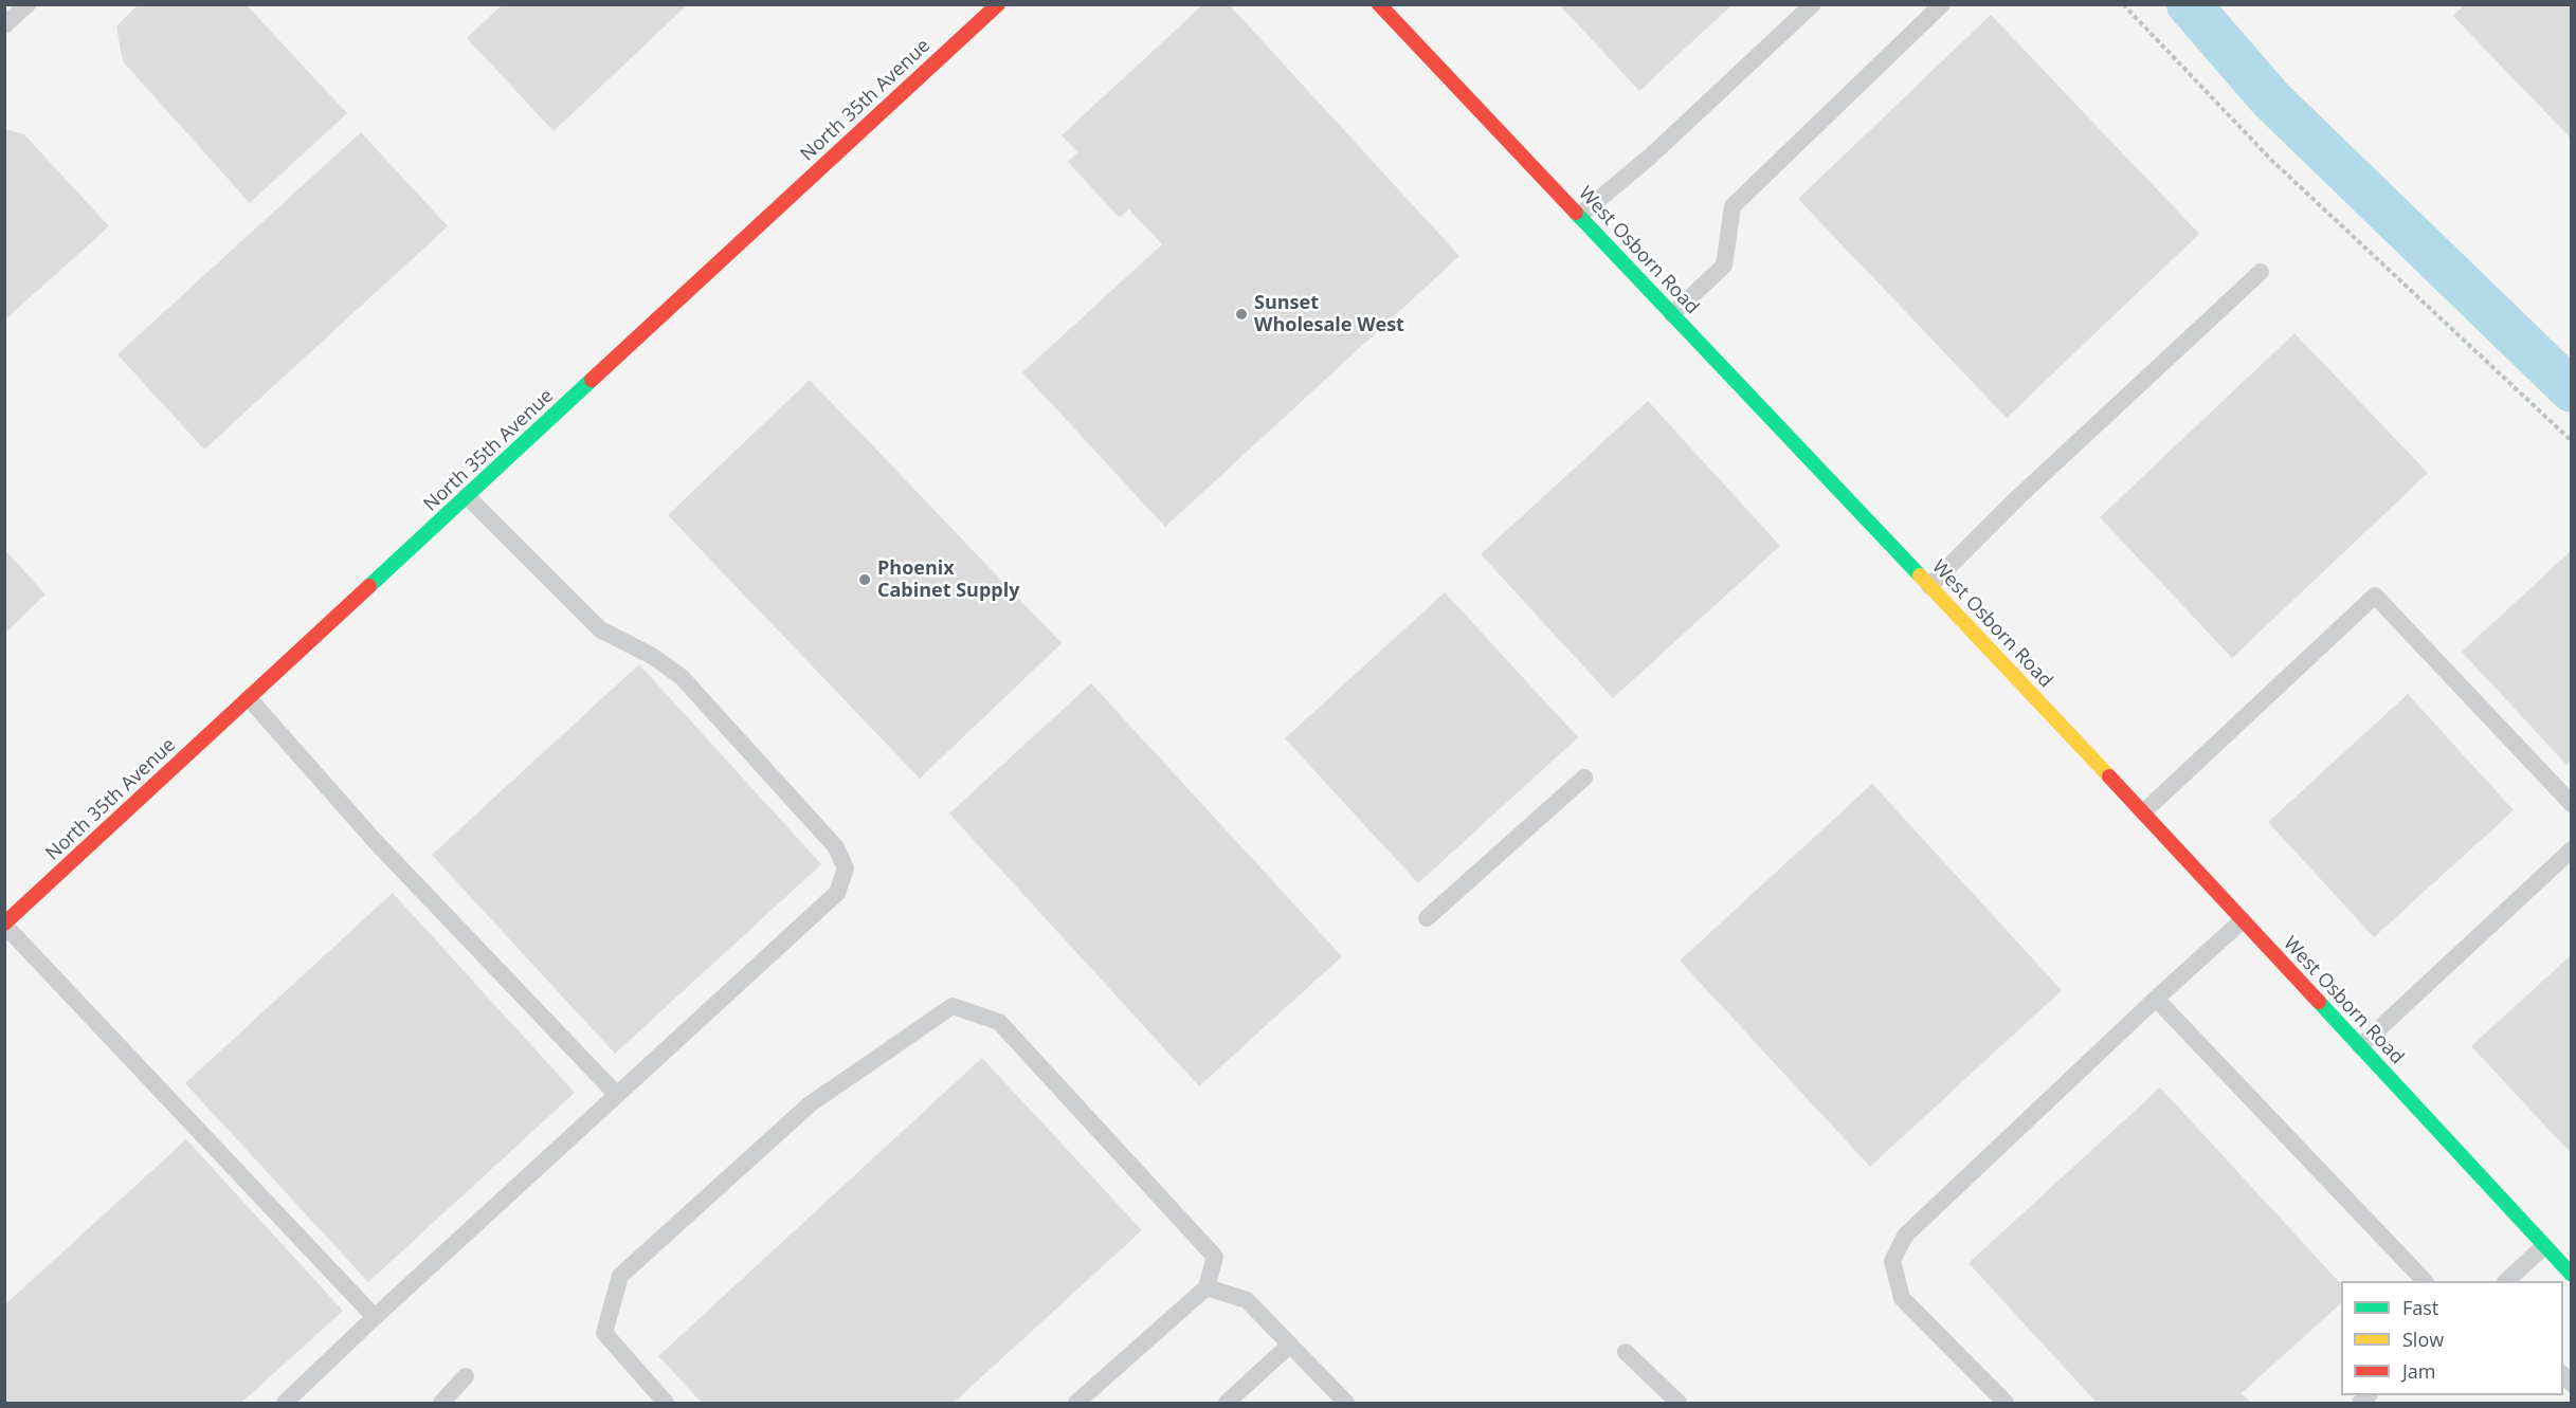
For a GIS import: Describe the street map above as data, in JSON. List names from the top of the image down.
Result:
{
  "streets": {
    "street": ["North 35th Avenue", "West Osborn Road"]
  },
  "places": ["Sunset Wholesale West", "Phoenix Cabinet Supply"],
  "legend": ["Fast", "Slow", "Jam"]
}
